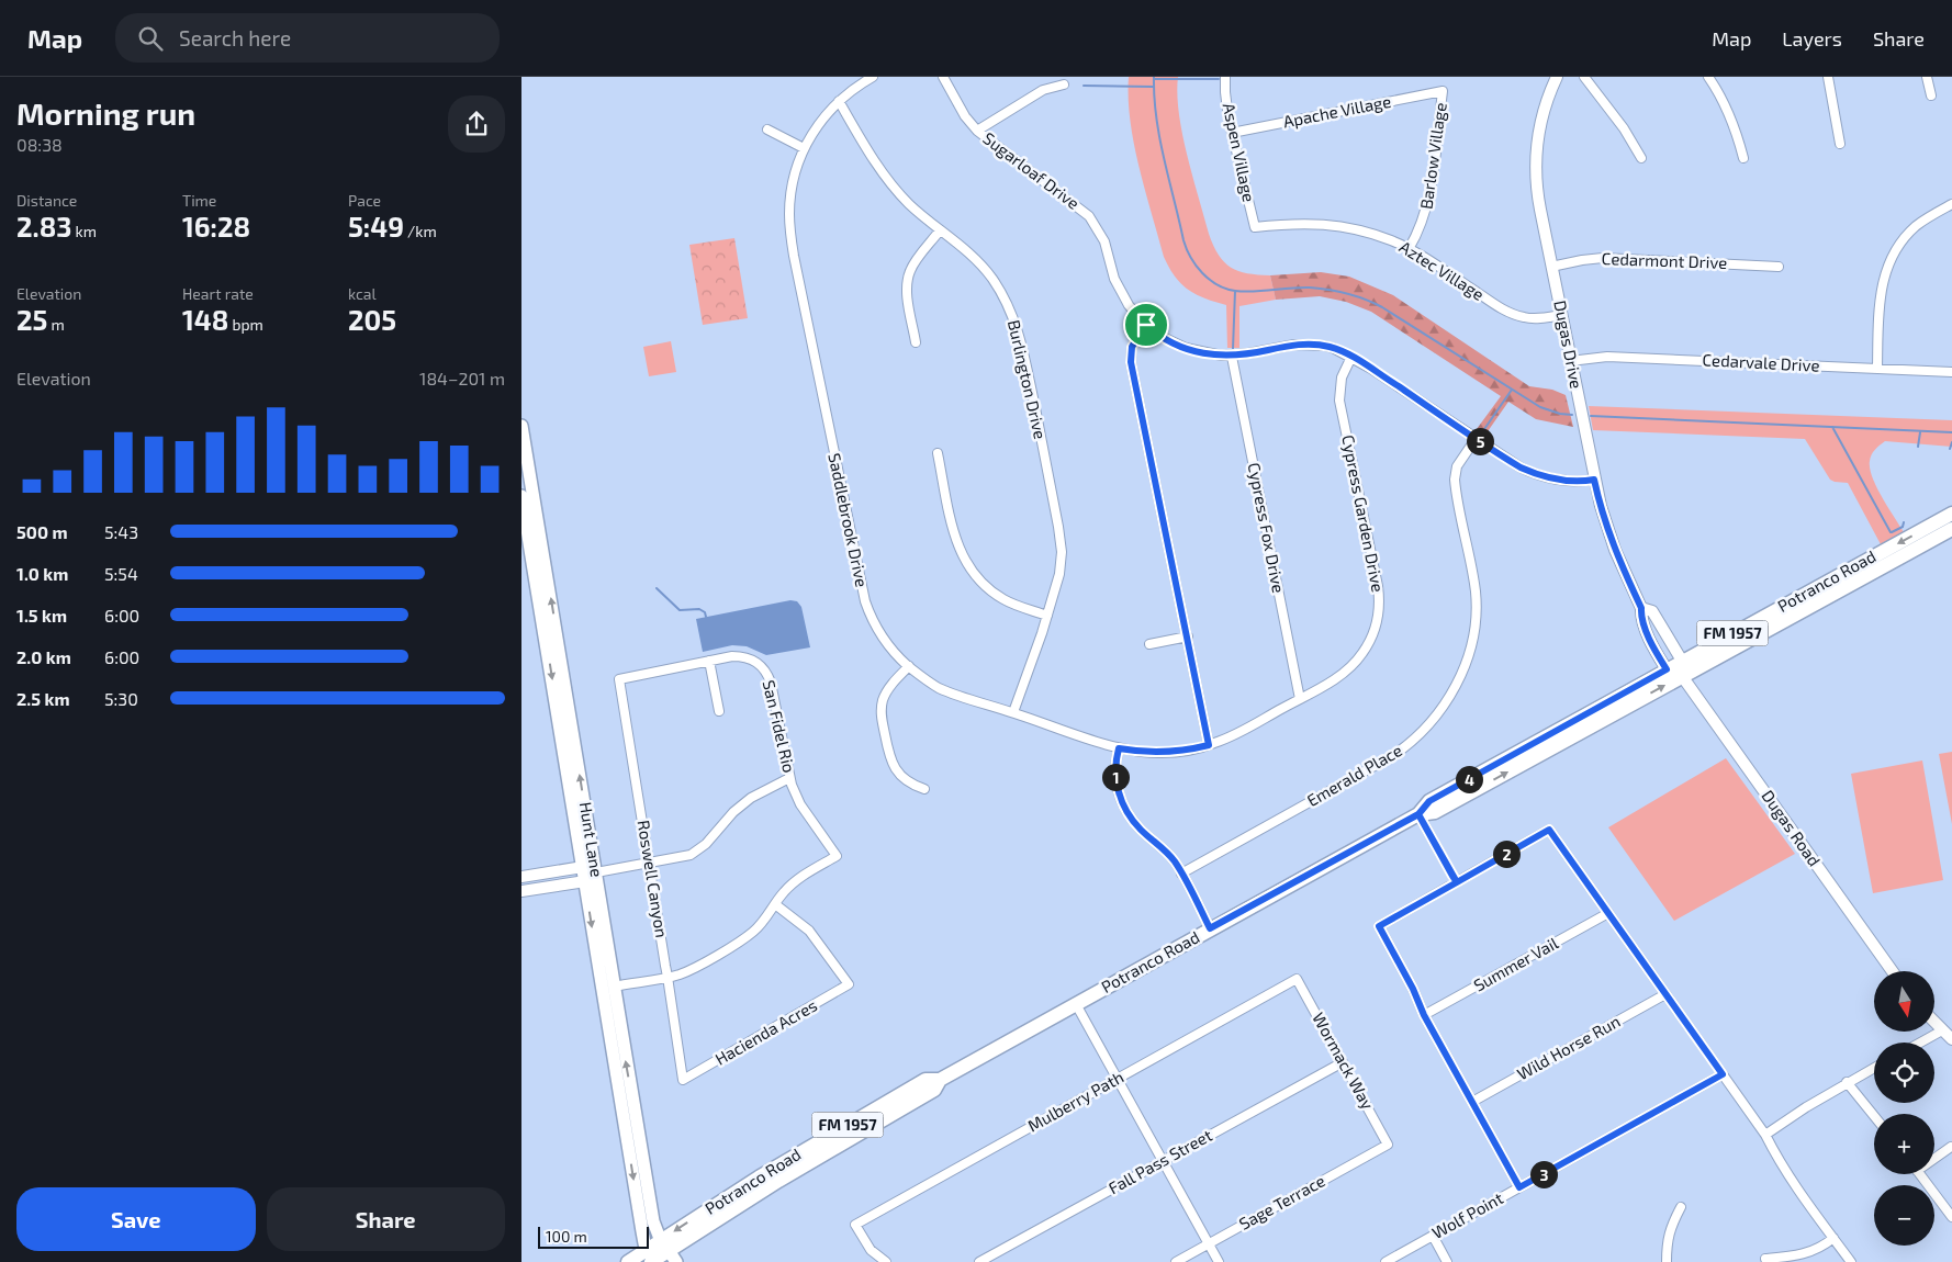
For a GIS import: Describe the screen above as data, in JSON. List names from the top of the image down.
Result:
{
  "streets": {
    "main road": ["Potranco Road", "FM 1957", "Hunt Lane"],
    "street": [
      "Apache Village",
      "Aspen Village",
      "Barlow Village",
      "Sugarloaf Drive",
      "Cedarmont Drive",
      "Aztec Village",
      "Dugas Drive",
      "Cedarvale Drive",
      "Burlington Drive",
      "Cypress Garden Drive",
      "Saddlebrook Drive",
      "Cypress Fox Drive",
      "San Fidel Rio",
      "Emerald Place",
      "Dugas Road",
      "Roswell Canyon",
      "Summer Vail",
      "Hacienda Acres",
      "Wild Horse Run",
      "Wormack Way",
      "Mulberry Path",
      "Fall Pass Street",
      "Sage Terrace",
      "Wolf Point"
    ]
  },
  "crossings": [
    ["Apache Village", "Aspen Village"],
    ["Apache Village", "Barlow Village"],
    ["Aspen Village", "Aztec Village"],
    ["Barlow Village", "Aztec Village"],
    ["Sugarloaf Drive", "Dugas Drive"],
    ["Sugarloaf Drive", "Cypress Garden Drive"],
    ["Sugarloaf Drive", "Cypress Fox Drive"],
    ["Sugarloaf Drive", "Emerald Place"],
    ["Cedarmont Drive", "Dugas Drive"],
    ["Aztec Village", "Dugas Drive"],
    ["Dugas Drive", "Cedarvale Drive"],
    ["Dugas Drive", "Potranco Road"],
    ["Burlington Drive", "Saddlebrook Drive"],
    ["Cypress Garden Drive", "Saddlebrook Drive"],
    ["Cypress Garden Drive", "Cypress Fox Drive"],
    ["Potranco Road", "Dugas Road"],
    ["Potranco Road", "Hunt Lane"],
    ["San Fidel Rio", "Roswell Canyon"],
    ["San Fidel Rio", "Hacienda Acres"],
    ["Roswell Canyon", "Hacienda Acres"],
    ["Wormack Way", "Mulberry Path"],
    ["Wormack Way", "Fall Pass Street"],
    ["Wormack Way", "Sage Terrace"]
  ],
  "scale_bar": "100 m",
  "north": "bottom",
  "page": {
    "header": "Map",
    "search": "Search here",
    "nav": ["Map", "Layers", "Share"],
    "heading": ["Morning run", "08:38"],
    "stats": [
      ["Distance", "2.83 km"],
      ["Time", "16:28"],
      ["Pace", "5:49 /km"],
      ["Elevation", "25 m"],
      ["Heart rate", "148 bpm"],
      ["kcal", "205"]
    ],
    "chart": ["Elevation", "184–201 m"],
    "pins": [
      "5",
      "1",
      "4",
      "2",
      "3"
    ],
    "list": [
      {
        "name": "500 m",
        "note": "5:43"
      },
      {
        "name": "1.0 km",
        "note": "5:54"
      },
      {
        "name": "1.5 km",
        "note": "6:00"
      },
      {
        "name": "2.0 km",
        "note": "6:00"
      },
      {
        "name": "2.5 km",
        "note": "5:30"
      }
    ],
    "map_buttons": ["+", "−"],
    "buttons": ["Save", "Share"],
    "scale": "100 m"
  }
}
